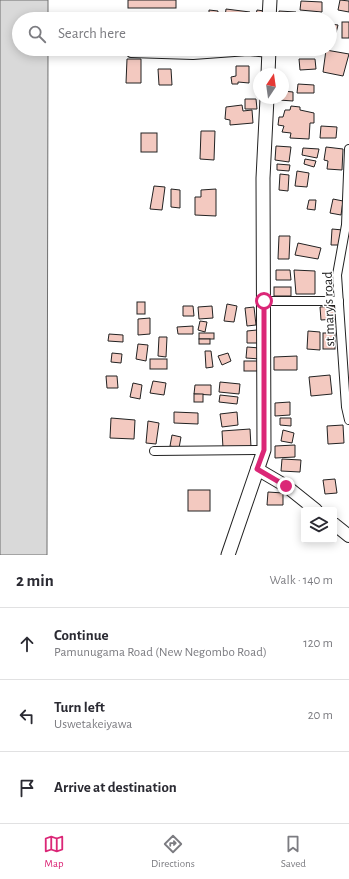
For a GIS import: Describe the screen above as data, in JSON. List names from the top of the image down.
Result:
{
  "streets": {
    "street": ["st mary's road"]
  },
  "north": "top",
  "page": {
    "search": "Search here",
    "heading": ["2 min", "Walk · 140 m"],
    "list": [
      ["Continue", "Pamunugama Road (New Negombo Road)", "120 m"],
      ["Turn left", "Uswetakeiyawa", "20 m"],
      "Arrive at destination"
    ],
    "nav": ["Map", "Directions", "Saved"]
  }
}
